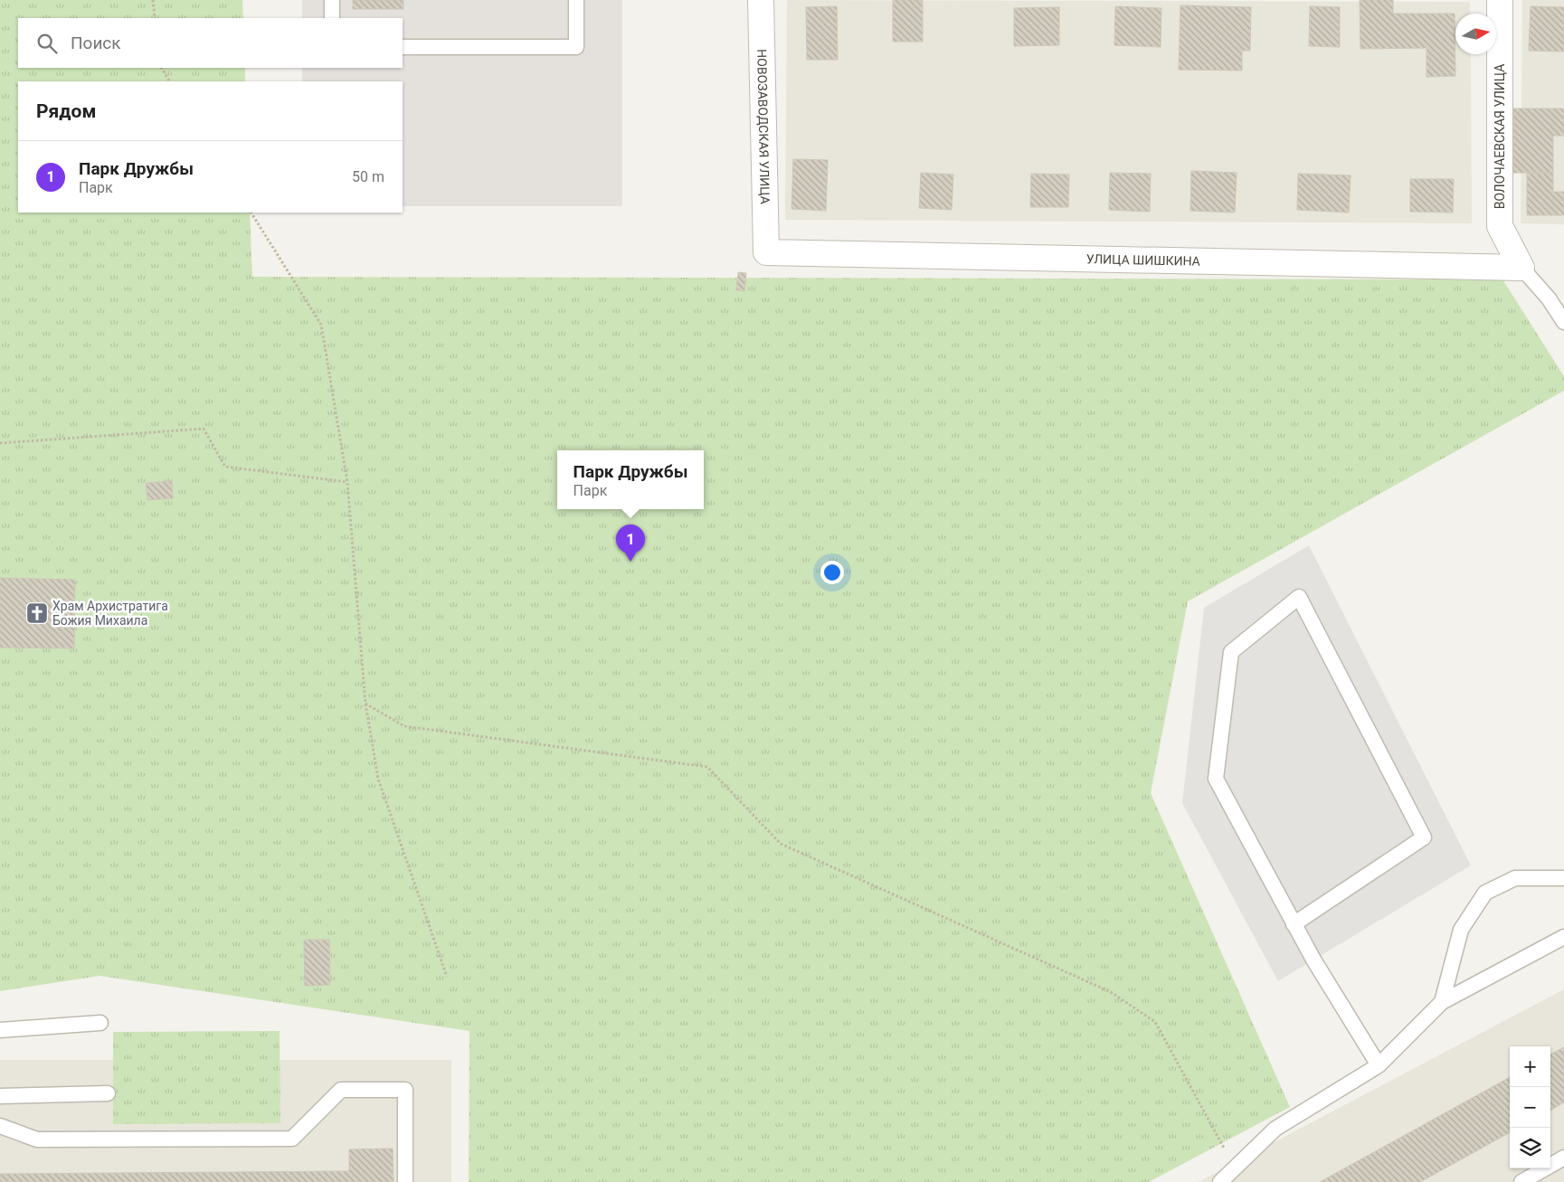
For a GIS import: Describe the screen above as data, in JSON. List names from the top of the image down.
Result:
{
  "streets": {
    "street": ["НОВОЗАВОДСКАЯ УЛИЦА", "ВОЛОЧАЕВСКАЯ УЛИЦА", "УЛИЦА ШИШКИНА"]
  },
  "crossings": [
    ["НОВОЗАВОДСКАЯ УЛИЦА", "УЛИЦА ШИШКИНА"],
    ["ВОЛОЧАЕВСКАЯ УЛИЦА", "УЛИЦА ШИШКИНА"]
  ],
  "places": {
    "church": ["Храм Архистратига Божия Михаила"]
  },
  "north": "right",
  "page": {
    "search": "Поиск",
    "heading": "Рядом",
    "list": [
      {
        "mark": "1",
        "name": "Парк Дружбы",
        "note": "Парк",
        "value": "50 m"
      }
    ],
    "popup": ["Парк Дружбы", "Парк"],
    "pins": "1",
    "map_buttons": ["+", "−"]
  }
}
